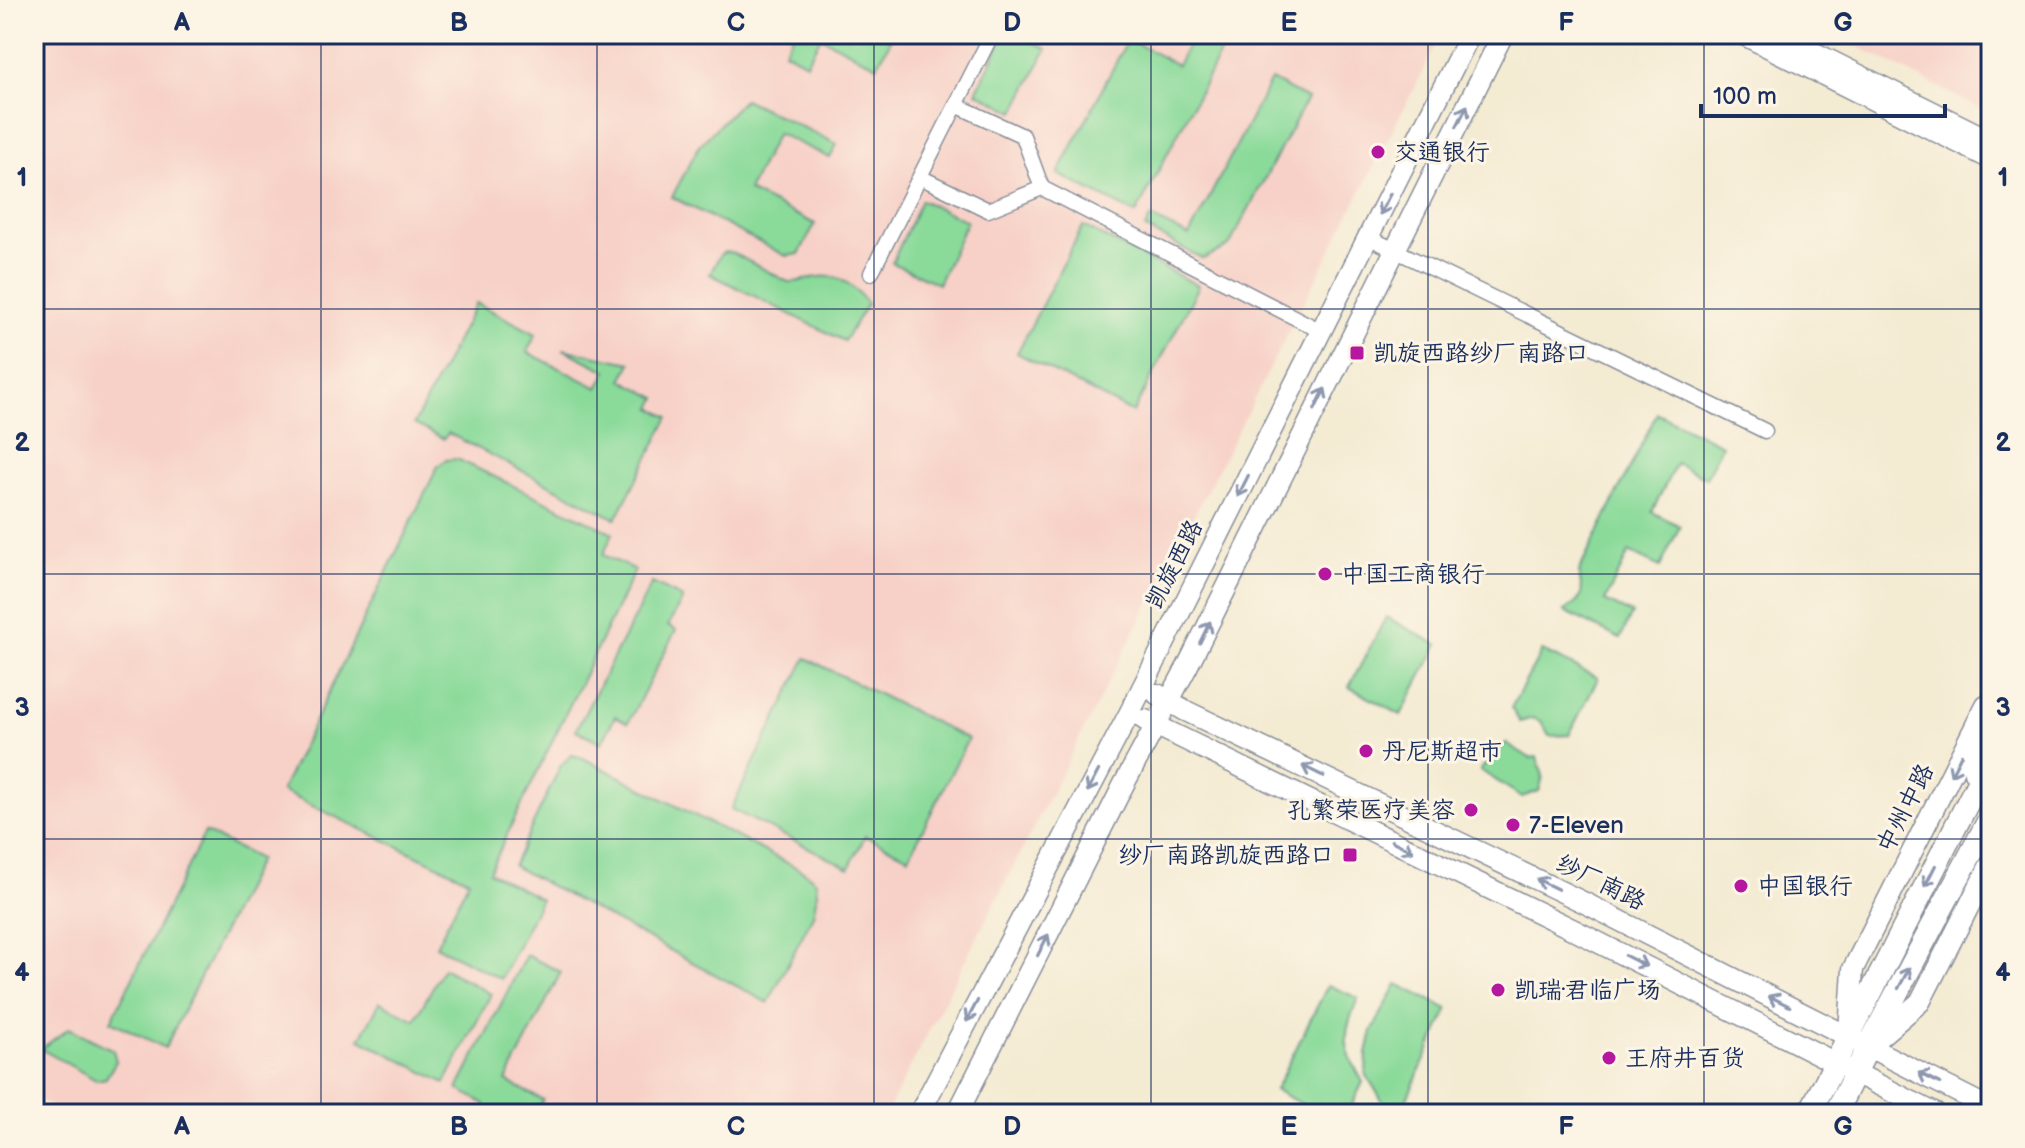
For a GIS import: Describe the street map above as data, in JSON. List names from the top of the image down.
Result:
{
  "streets": {
    "main road": ["凯旋西路", "中州中路", "纱厂南路"]
  },
  "crossings": [
    ["凯旋西路", "纱厂南路"],
    ["中州中路", "纱厂南路"]
  ],
  "places": {
    "other": [
      "交通银行",
      "中国工商银行",
      "丹尼斯超市",
      "孔繁荣医疗美容",
      "7-Eleven",
      "中国银行",
      "凯瑞·君临广场",
      "王府井百货"
    ],
    "transit": ["凯旋西路纱厂南路口", "纱厂南路凯旋西路口"]
  },
  "scale_bar": "100 m",
  "grid": {
    "columns": [
      "A",
      "B",
      "C",
      "D",
      "E",
      "F",
      "G"
    ],
    "rows": [
      "1",
      "2",
      "3",
      "4"
    ]
  }
}
